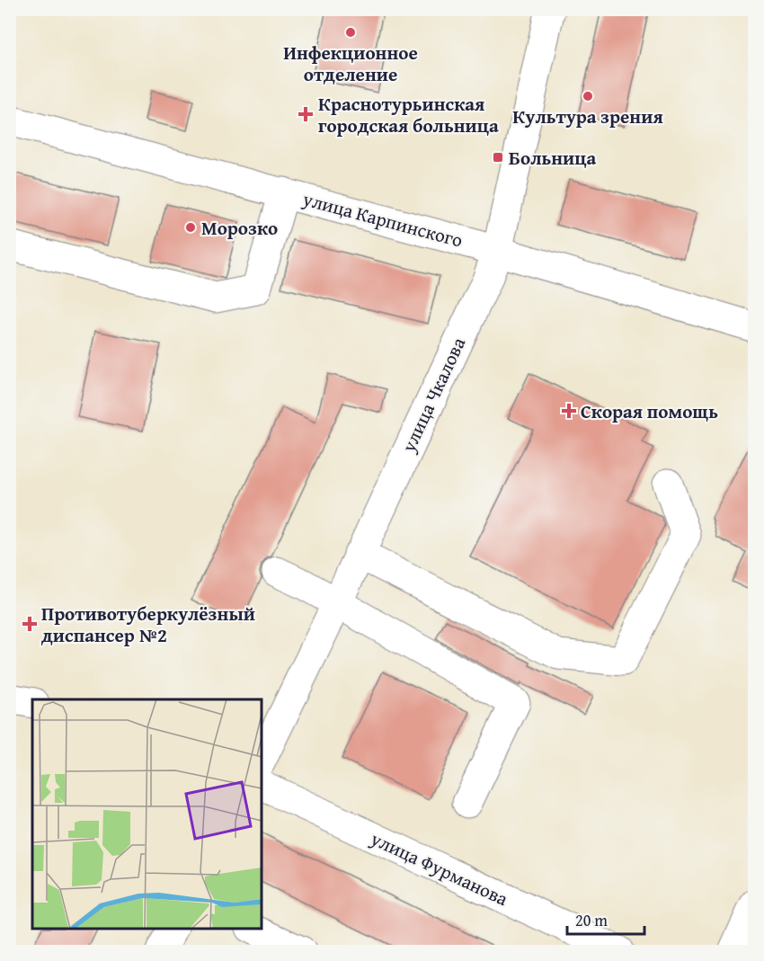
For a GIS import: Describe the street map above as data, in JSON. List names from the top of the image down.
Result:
{
  "streets": {
    "street": ["улица Карпинского", "улица Чкалова", "улица Фурманова"]
  },
  "crossings": [
    ["улица Карпинского", "улица Чкалова"]
  ],
  "places": {
    "other": ["Инфекционное отделение", "Культура зрения", "Морозко"],
    "health": ["Краснотурьинская городская больница", "Скорая помощь", "Противотуберкулёзный диспансер №2"],
    "transit": ["Больница"]
  },
  "scale_bar": "20 m"
}
